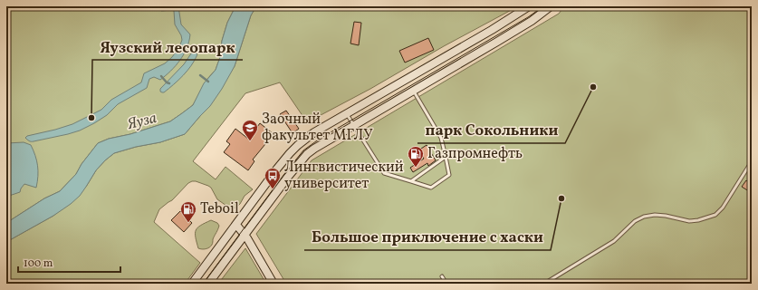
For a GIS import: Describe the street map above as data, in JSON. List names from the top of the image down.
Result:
{
  "water": ["Яуза"],
  "places": {
    "other": ["парк Сокольники", "Яузский лесопарк", "Большое приключение с хаски"],
    "school or university": ["Заочный факультет МГЛУ"],
    "fuel station": ["Газпромнефть", "Teboil"],
    "bus stop": ["Лингвистический университет"]
  },
  "scale_bar": "100 m"
}
